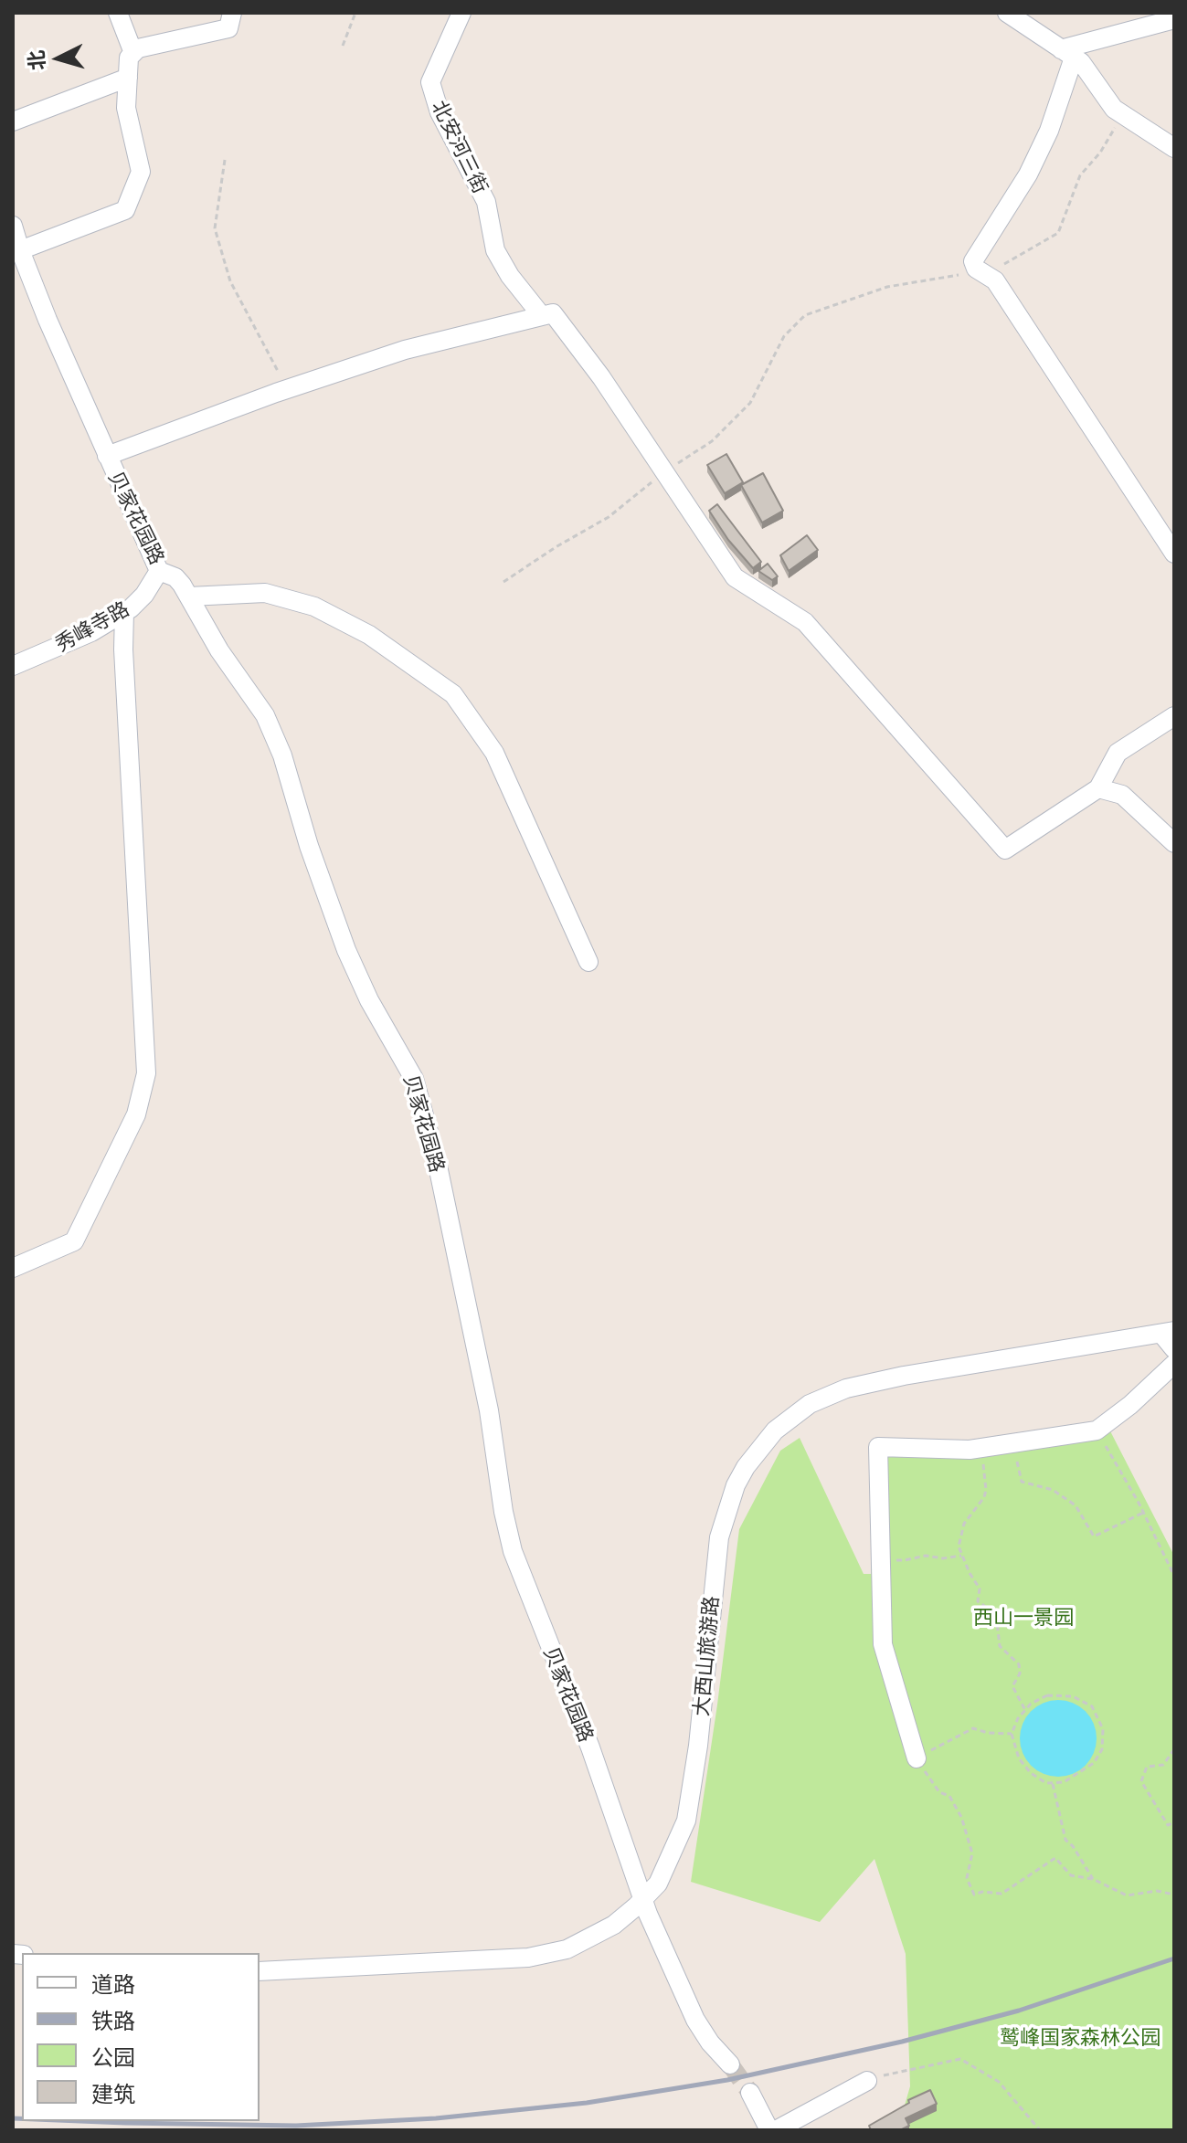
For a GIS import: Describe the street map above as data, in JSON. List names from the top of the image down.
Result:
{
  "streets": {
    "street": [
      "北安河三街",
      "贝家花园路",
      "秀峰寺路",
      "大西山旅游路"
    ]
  },
  "crossings": [
    ["贝家花园路", "秀峰寺路"],
    ["贝家花园路", "大西山旅游路"]
  ],
  "parks": ["西山一景园", "鹫峰国家森林公园"],
  "legend": [
    "道路",
    "铁路",
    "公园",
    "建筑"
  ],
  "north": "left"
}
